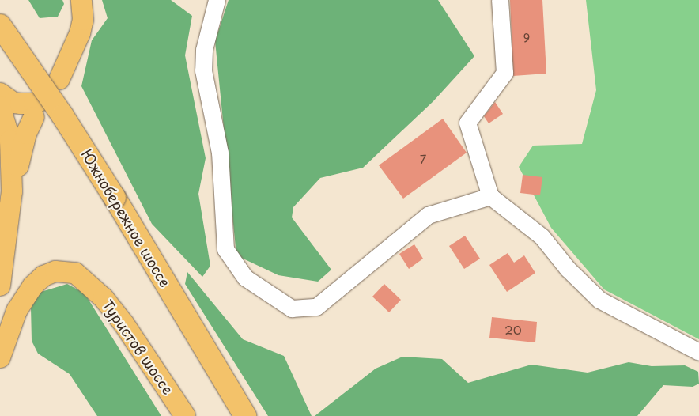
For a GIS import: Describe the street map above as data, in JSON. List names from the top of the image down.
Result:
{
  "streets": {
    "highway": ["Южнобережное шоссе"],
    "main road": ["Туристов шоссе"]
  },
  "house_numbers": ["9", "7", "20"]
}
